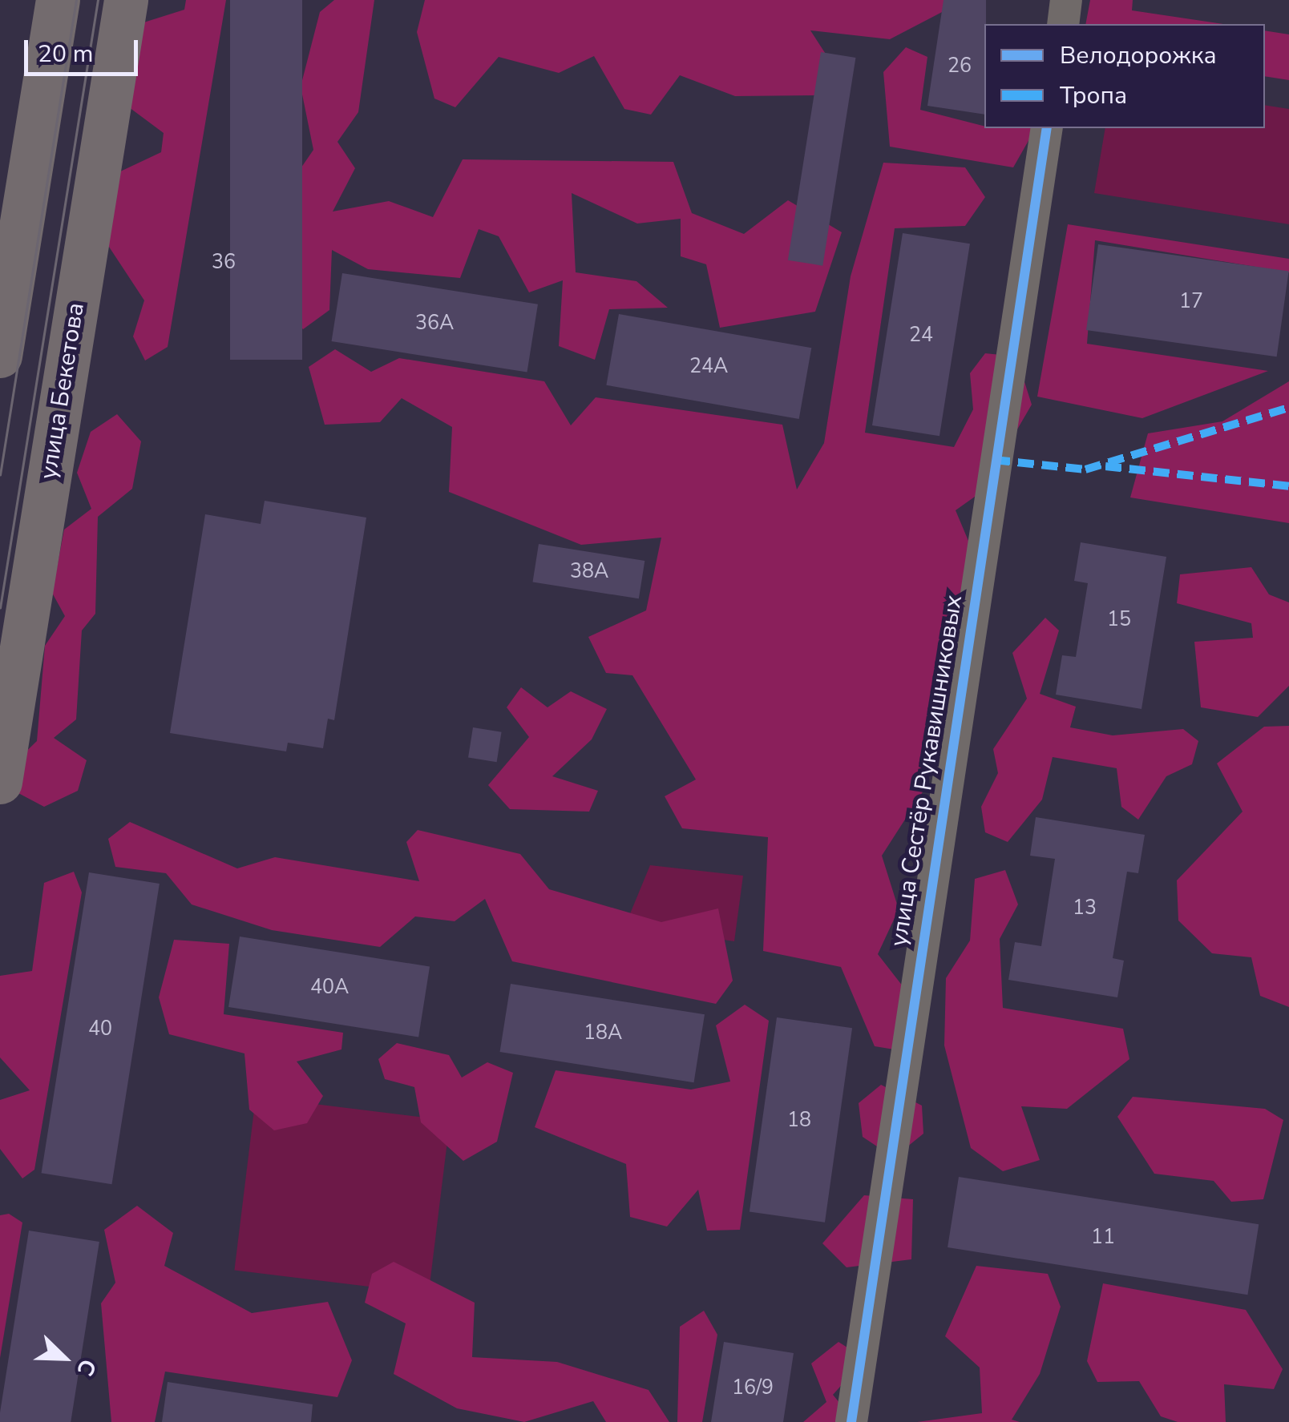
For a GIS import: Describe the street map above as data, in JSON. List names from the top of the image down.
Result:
{
  "streets": {
    "main road": ["улица Бекетова"],
    "street": ["улица Сестёр Рукавишниковых"]
  },
  "house_numbers": [
    "26",
    "36",
    "17",
    "36А",
    "24",
    "24А",
    "38А",
    "15",
    "13",
    "40А",
    "40",
    "18А",
    "18",
    "11",
    "16/9"
  ],
  "legend": ["Велодорожка", "Тропа"],
  "scale_bar": "20 m",
  "north": "bottom right"
}
